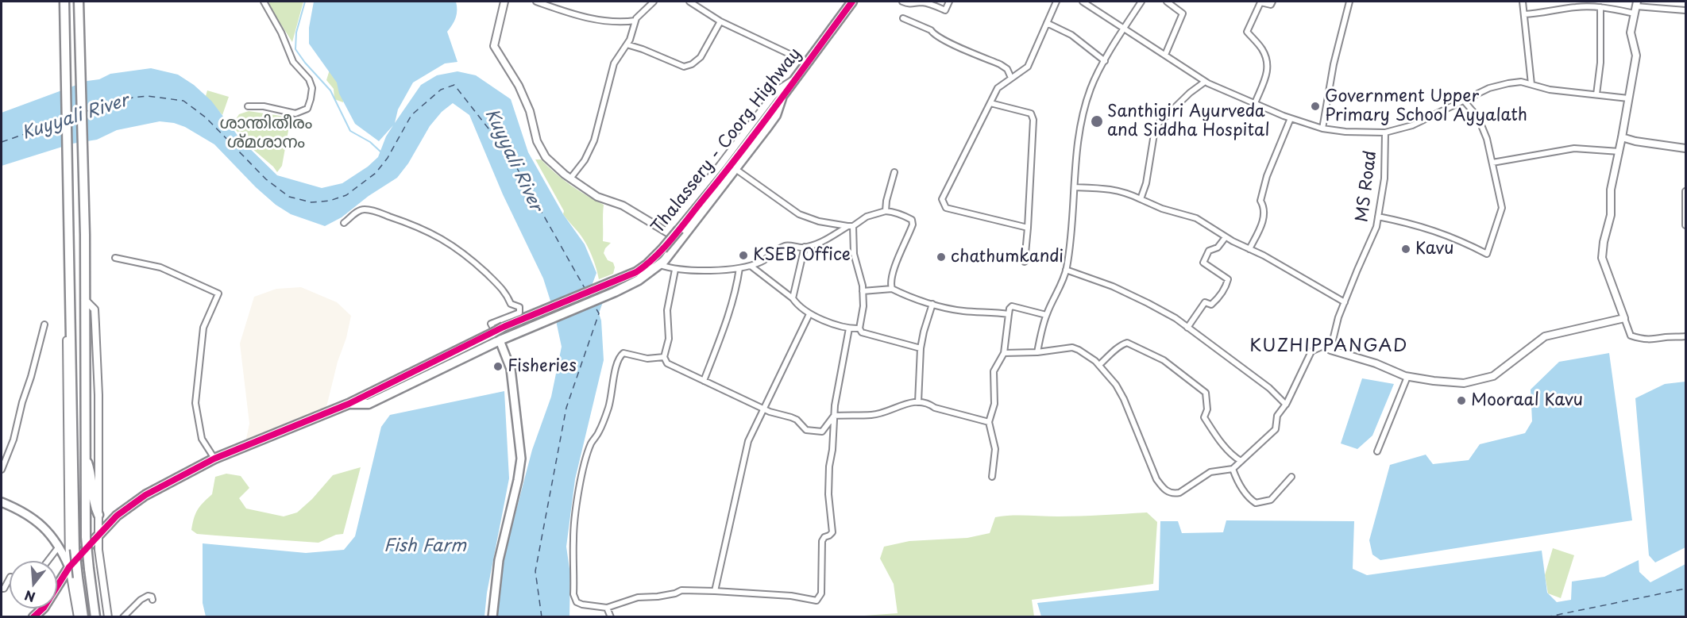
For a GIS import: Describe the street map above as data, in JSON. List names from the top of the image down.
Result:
{
  "streets": {
    "main road": ["Thalassery - Coorg Highway"],
    "street": ["MS Road"]
  },
  "districts": ["KUZHIPPANGAD"],
  "water": ["Kuyyali River", "Fish Farm"],
  "parks": ["ശാന്തിതീരം ശ്മശാനം"],
  "places": [
    "Government Upper Primary School Ayyalath",
    "Santhigiri Ayurveda and Siddha Hospital",
    "Kavu",
    "KSEB Office",
    "chathumkandi",
    "Fisheries",
    "Mooraal Kavu"
  ],
  "north": "bottom"
}
